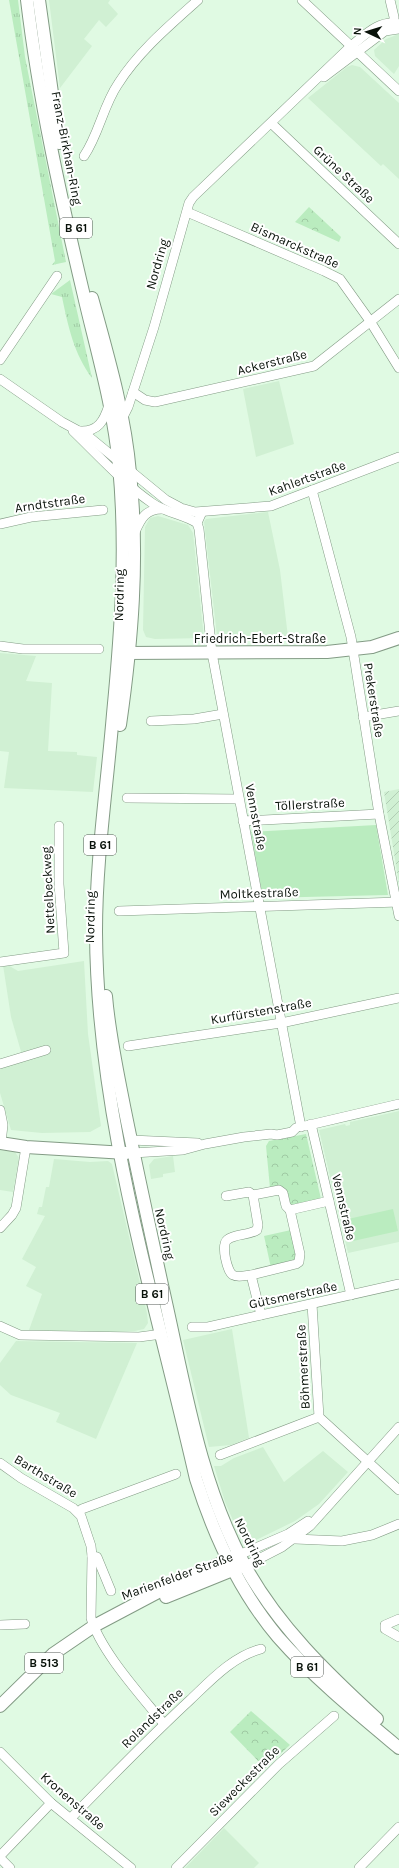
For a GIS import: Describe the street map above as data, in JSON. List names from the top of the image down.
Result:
{
  "streets": {
    "main road": [
      "Franz-Birkhan-Ring",
      "B 61",
      "Nordring",
      "Friedrich-Ebert-Straße",
      "Marienfelder Straße",
      "B 513"
    ],
    "street": [
      "Grüne Straße",
      "Bismarckstraße",
      "Ackerstraße",
      "Kahlertstraße",
      "Arndtstraße",
      "Prekerstraße",
      "Töllerstraße",
      "Vennstraße",
      "Nettelbeckweg",
      "Moltkestraße",
      "Kurfürstenstraße",
      "Gütsmerstraße",
      "Böhmerstraße",
      "Barthstraße",
      "Rolandstraße",
      "Sieweckestraße",
      "Kronenstraße"
    ]
  },
  "crossings": [
    ["Franz-Birkhan-Ring", "Nordring"],
    ["Grüne Straße", "Nordring"],
    ["Bismarckstraße", "Nordring"],
    ["Bismarckstraße", "Ackerstraße"],
    ["Nordring", "Ackerstraße"],
    ["Nordring", "Kahlertstraße"],
    ["Nordring", "Friedrich-Ebert-Straße"],
    ["Nordring", "Marienfelder Straße"],
    ["Kahlertstraße", "Prekerstraße"],
    ["Friedrich-Ebert-Straße", "Prekerstraße"],
    ["Friedrich-Ebert-Straße", "Vennstraße"],
    ["Prekerstraße", "Töllerstraße"],
    ["Prekerstraße", "Moltkestraße"],
    ["Töllerstraße", "Vennstraße"],
    ["Vennstraße", "Moltkestraße"],
    ["Vennstraße", "Kurfürstenstraße"],
    ["Vennstraße", "Gütsmerstraße"],
    ["Gütsmerstraße", "Böhmerstraße"],
    ["Böhmerstraße", "Marienfelder Straße"],
    ["Barthstraße", "Marienfelder Straße"],
    ["Barthstraße", "Rolandstraße"],
    ["Rolandstraße", "Kronenstraße"]
  ],
  "north": "left"
}
